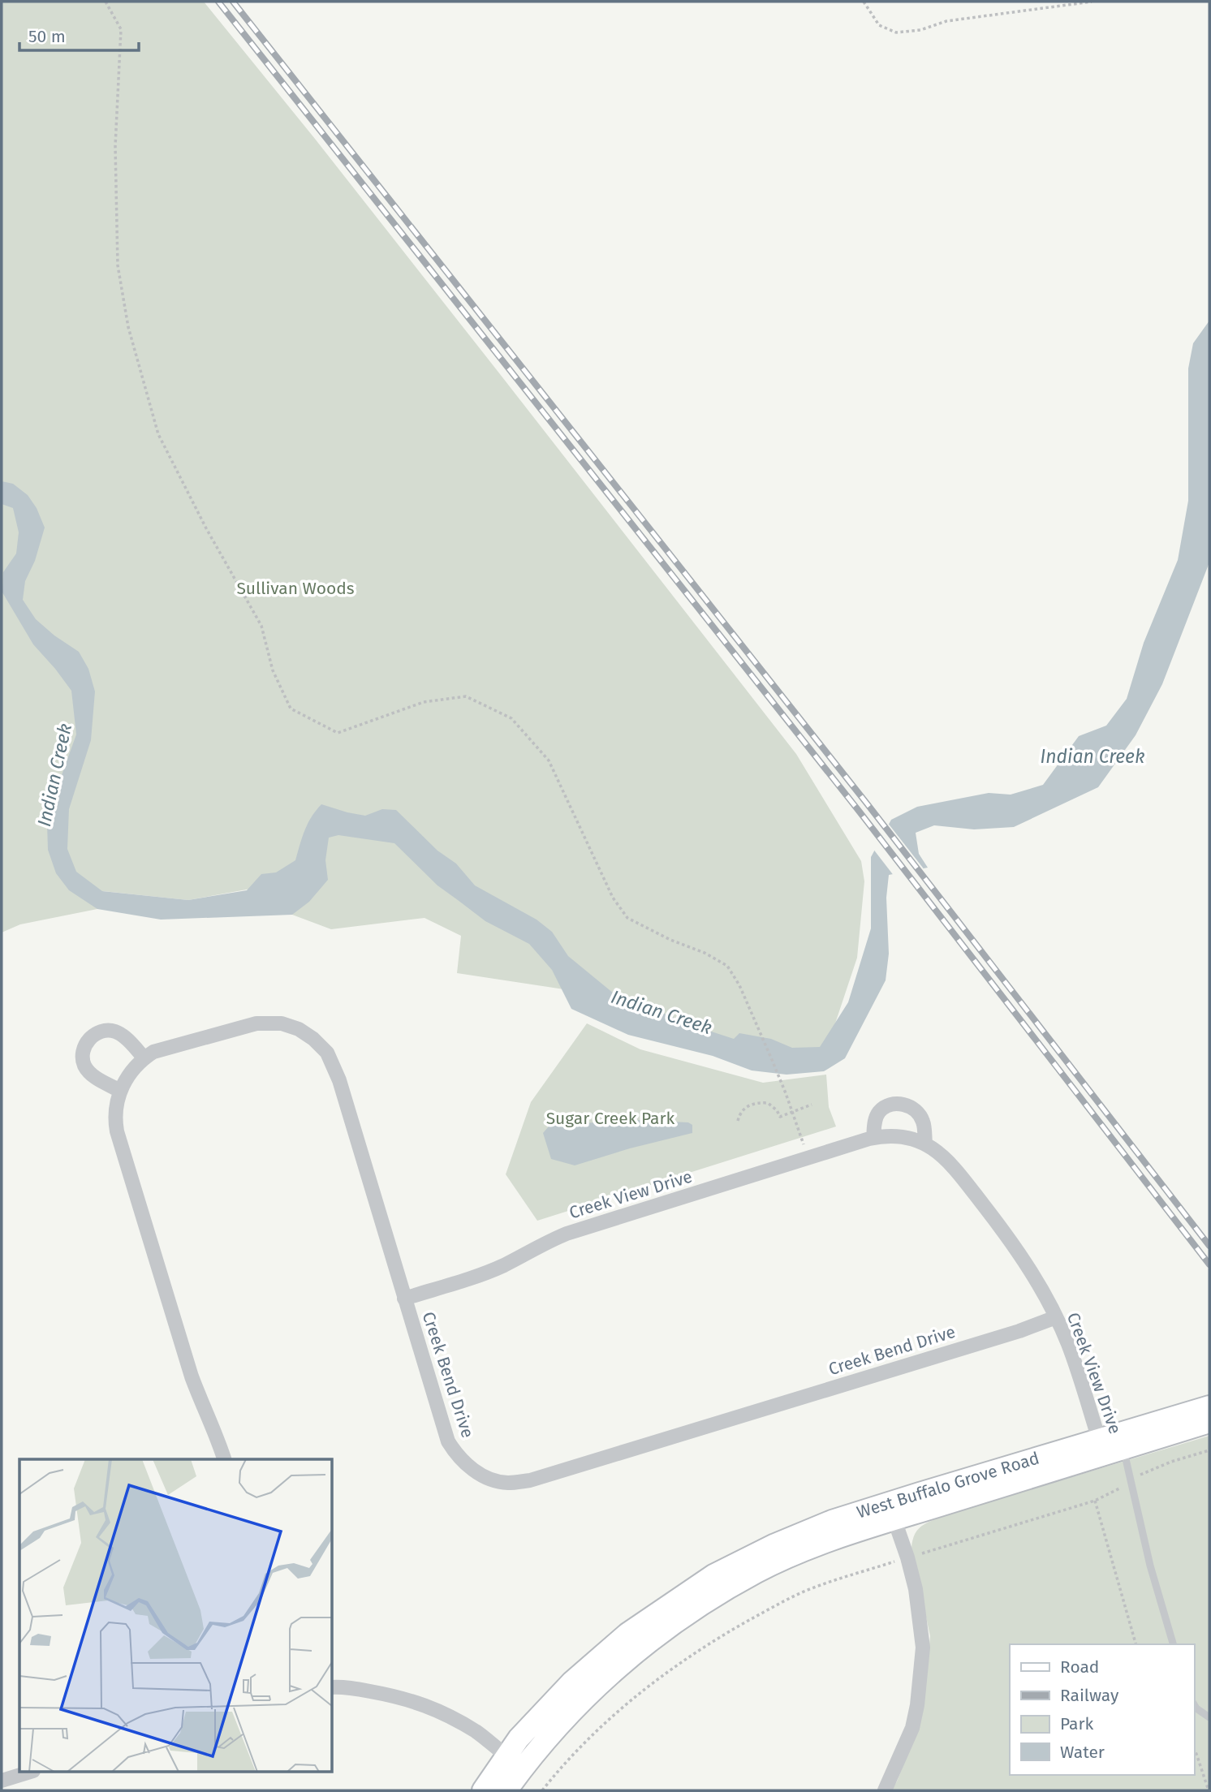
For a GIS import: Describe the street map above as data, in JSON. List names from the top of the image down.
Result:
{
  "streets": {
    "main road": ["West Buffalo Grove Road"],
    "street": ["Creek View Drive", "Creek Bend Drive"]
  },
  "crossings": [
    ["Creek View Drive", "Creek Bend Drive"],
    ["Creek View Drive", "West Buffalo Grove Road"]
  ],
  "water": ["Indian Creek"],
  "parks": ["Sullivan Woods", "Sugar Creek Park"],
  "legend": [
    "Road",
    "Railway",
    "Park",
    "Water"
  ],
  "scale_bar": "50 m"
}
